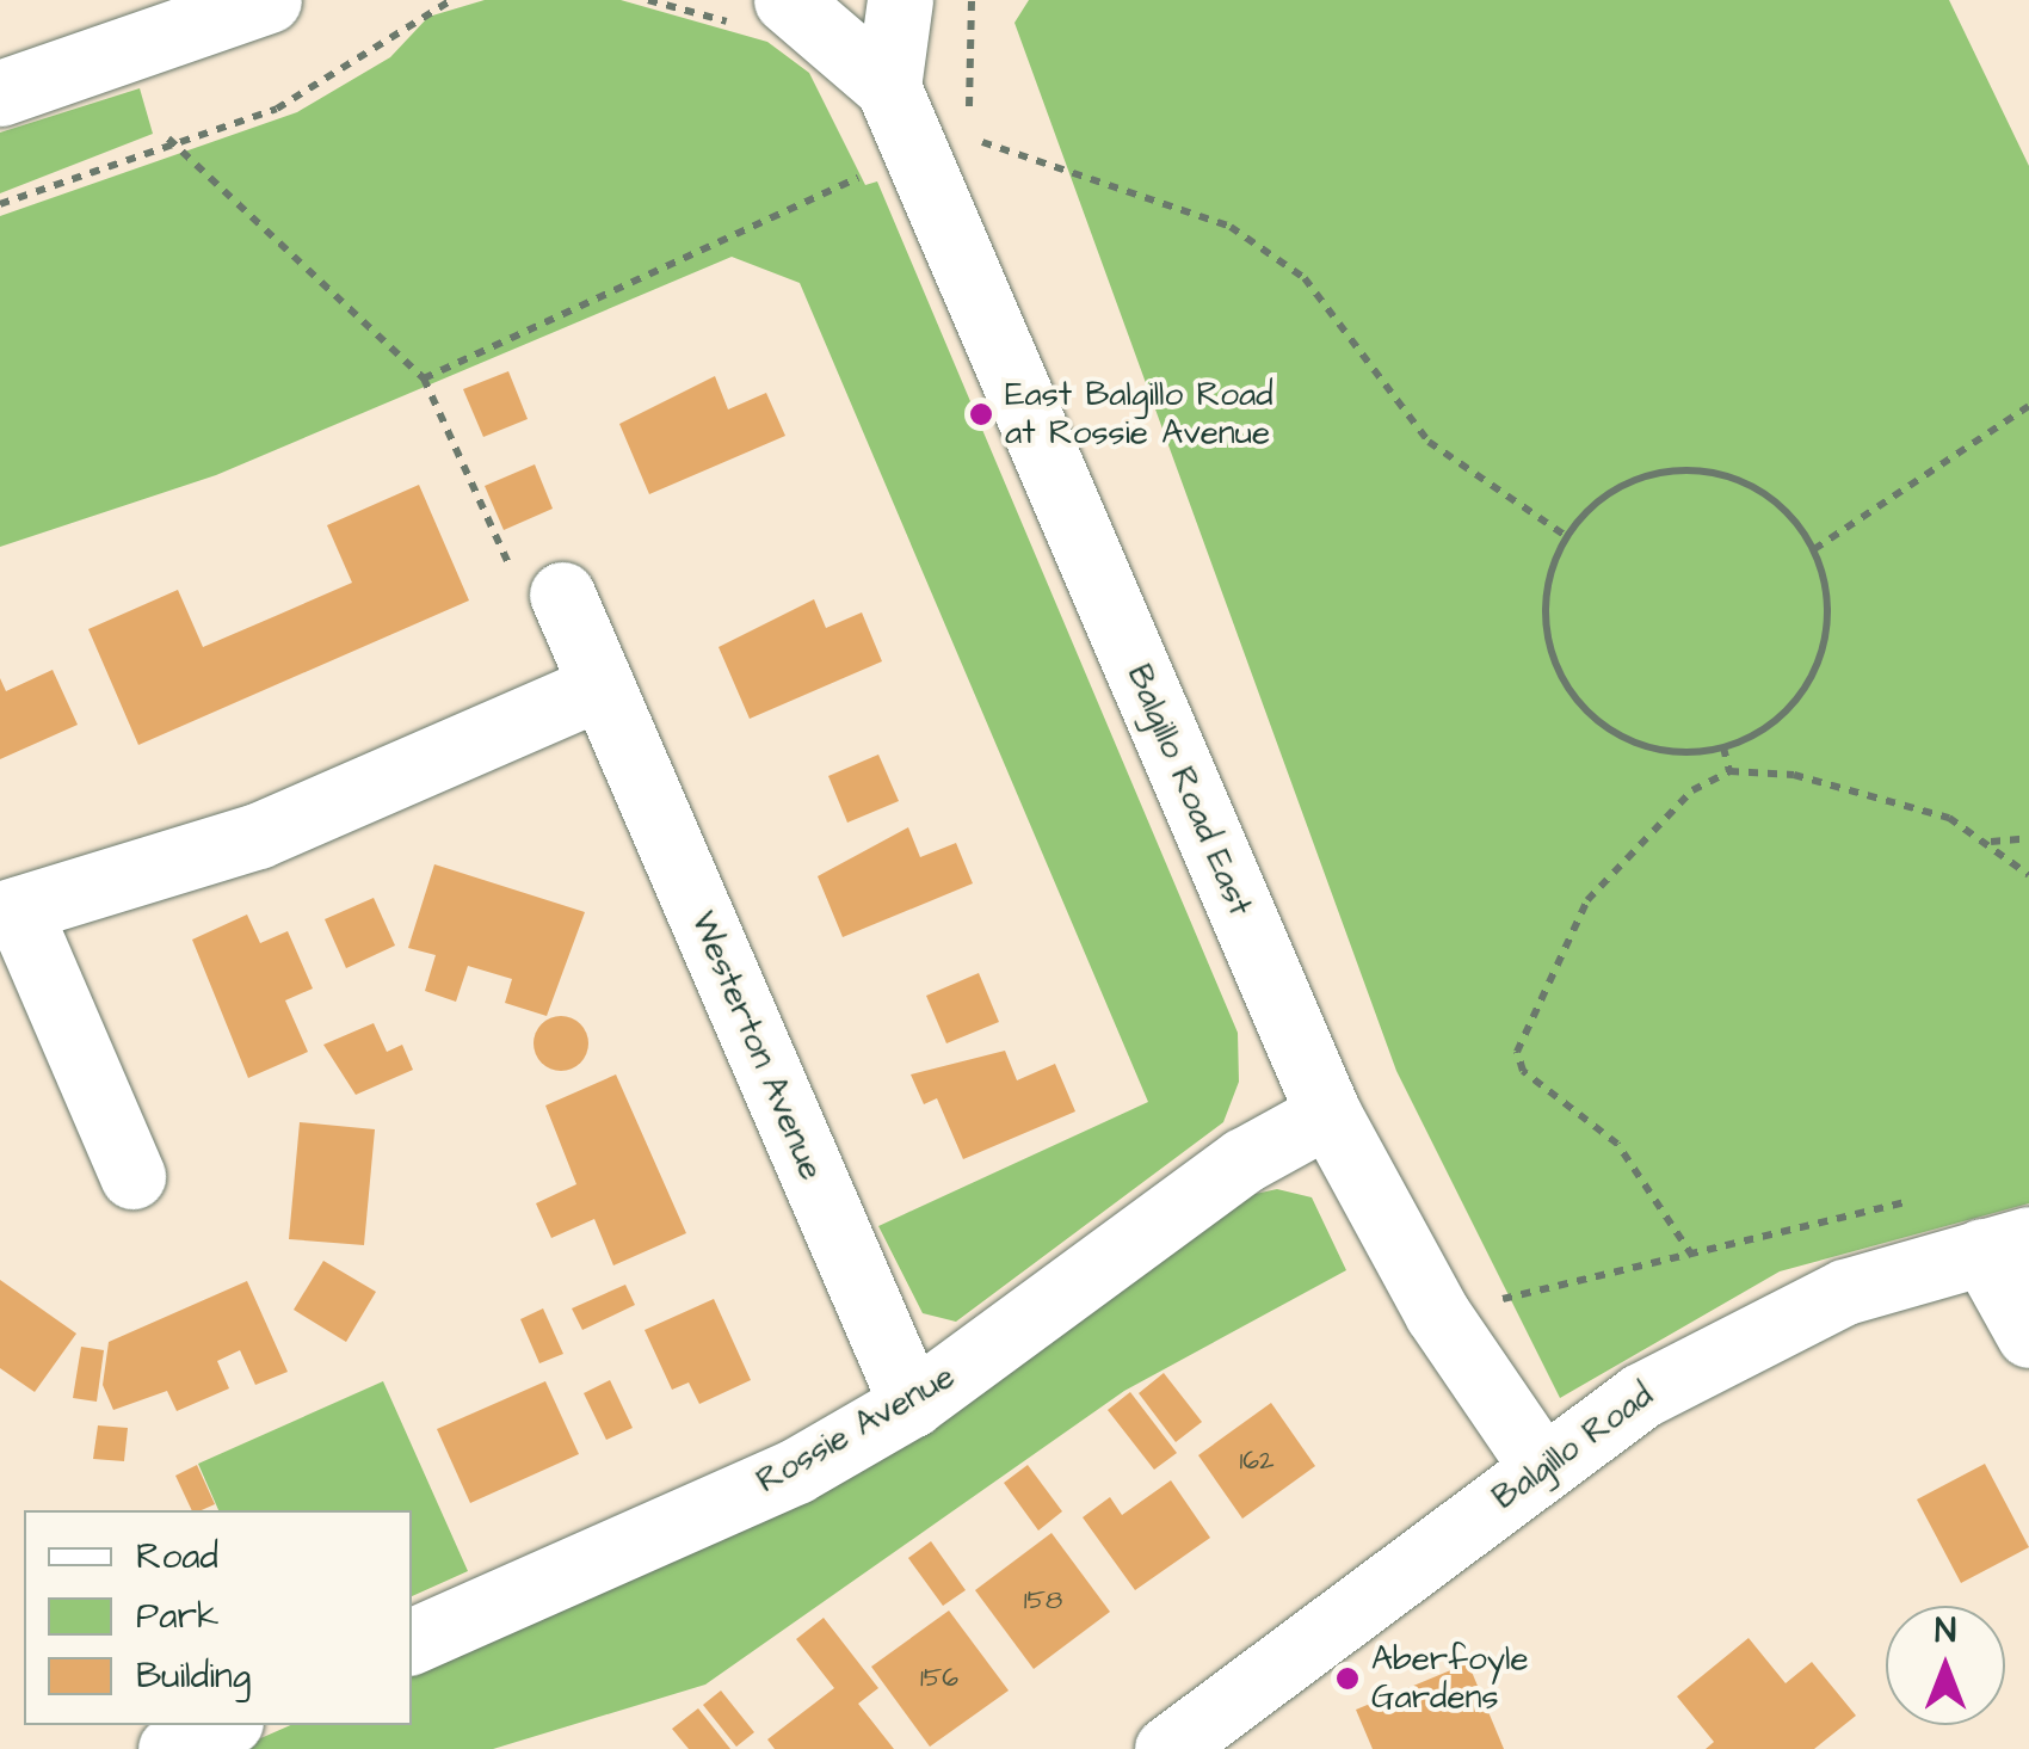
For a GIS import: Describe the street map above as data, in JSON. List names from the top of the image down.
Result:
{
  "streets": {
    "street": [
      "Balgillo Road East",
      "Westerton Avenue",
      "Rossie Avenue",
      "Balgillo Road"
    ]
  },
  "crossings": [
    ["Balgillo Road East", "Rossie Avenue"],
    ["Balgillo Road East", "Balgillo Road"],
    ["Westerton Avenue", "Rossie Avenue"]
  ],
  "places": ["East Balgillo Road at Rossie Avenue", "Aberfoyle Gardens"],
  "house_numbers": ["162", "158", "156"],
  "legend": ["Road", "Park", "Building"],
  "north": "top"
}
